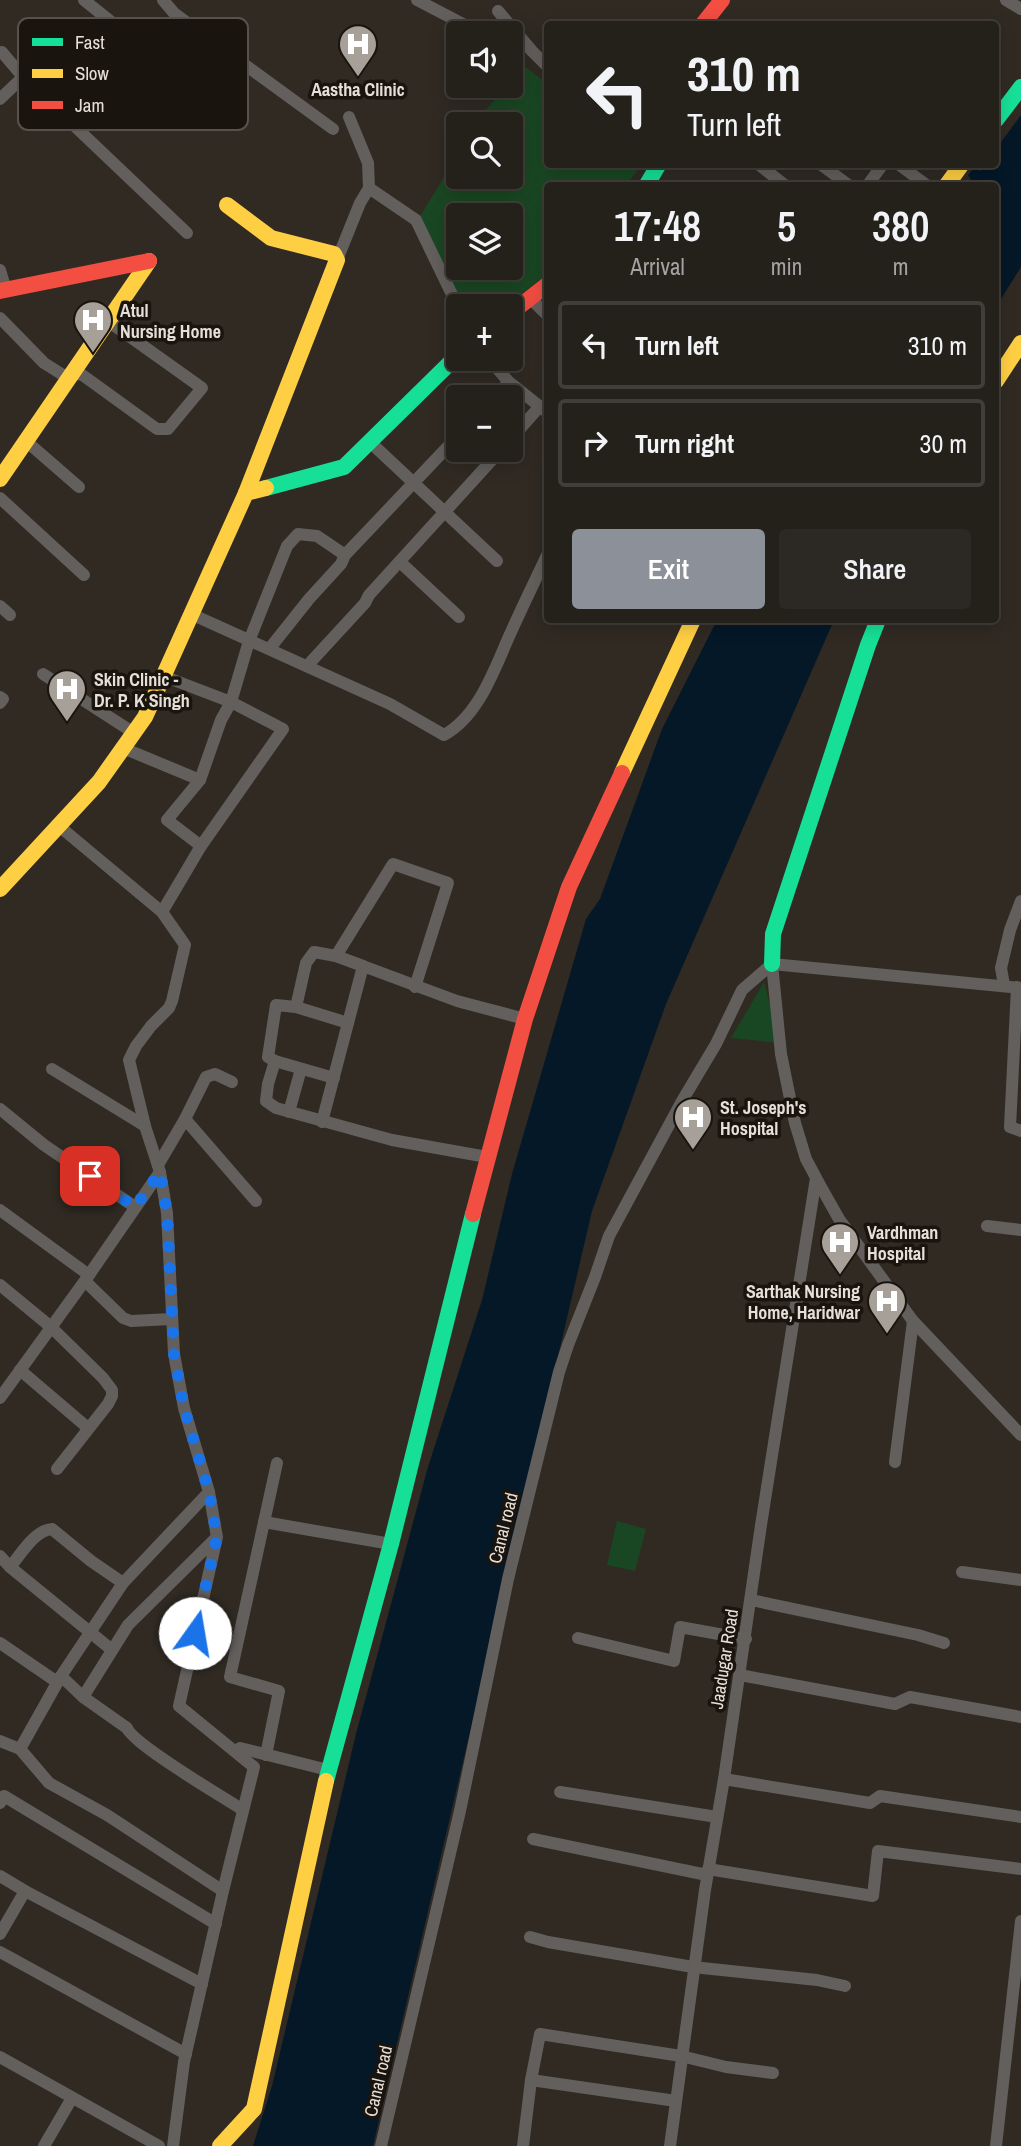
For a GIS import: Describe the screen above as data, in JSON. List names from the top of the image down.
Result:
{
  "streets": {
    "street": ["Canal road", "Jaadugar Road"]
  },
  "places": {
    "hospital": [
      "Aastha Clinic",
      "Atul Nursing Home",
      "Skin Clinic - Dr. P. K Singh",
      "St. Joseph's Hospital",
      "Vardhman Hospital",
      "Sarthak Nursing Home, Haridwar"
    ]
  },
  "legend": ["Fast", "Slow", "Jam"],
  "page": {
    "map_buttons": ["+", "−"],
    "turn": ["310 m", "Turn left"],
    "eta": [
      "17:48",
      "Arrival",
      "5",
      "min",
      "380",
      "m"
    ],
    "list": [
      {
        "name": "Turn left",
        "value": "310 m"
      },
      {
        "name": "Turn right",
        "value": "30 m"
      }
    ],
    "buttons": ["Exit", "Share"]
  }
}
